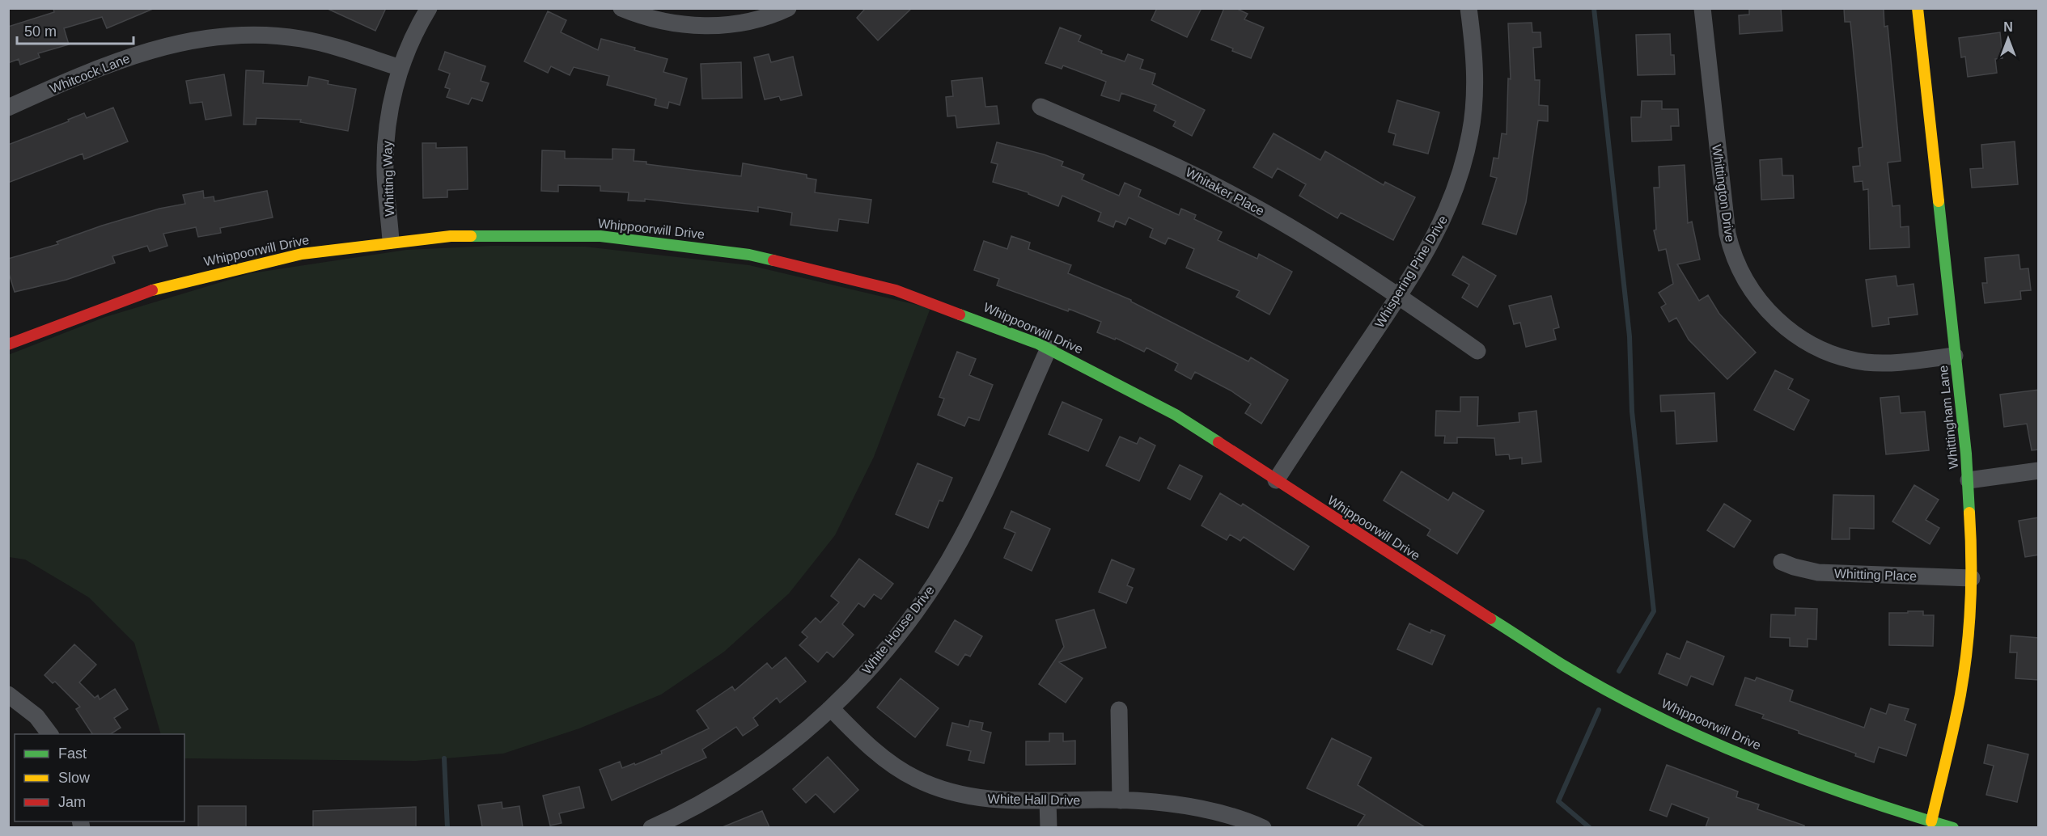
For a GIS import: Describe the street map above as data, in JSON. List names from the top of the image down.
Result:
{
  "streets": {
    "street": [
      "Whitcock Lane",
      "Whitting Way",
      "Whitaker Place",
      "Whittington Drive",
      "Whippoorwill Drive",
      "Whispering Pine Drive",
      "Whittingham Lane",
      "Whitting Place",
      "White House Drive",
      "White Hall Drive"
    ]
  },
  "crossings": [
    ["Whitcock Lane", "Whitting Way"],
    ["Whitting Way", "Whippoorwill Drive"],
    ["Whitaker Place", "Whispering Pine Drive"],
    ["Whittington Drive", "Whittingham Lane"],
    ["Whippoorwill Drive", "Whispering Pine Drive"],
    ["Whippoorwill Drive", "Whittingham Lane"],
    ["Whippoorwill Drive", "White House Drive"],
    ["Whittingham Lane", "Whitting Place"],
    ["White House Drive", "White Hall Drive"]
  ],
  "legend": ["Fast", "Slow", "Jam"],
  "scale_bar": "50 m",
  "north": "top"
}
